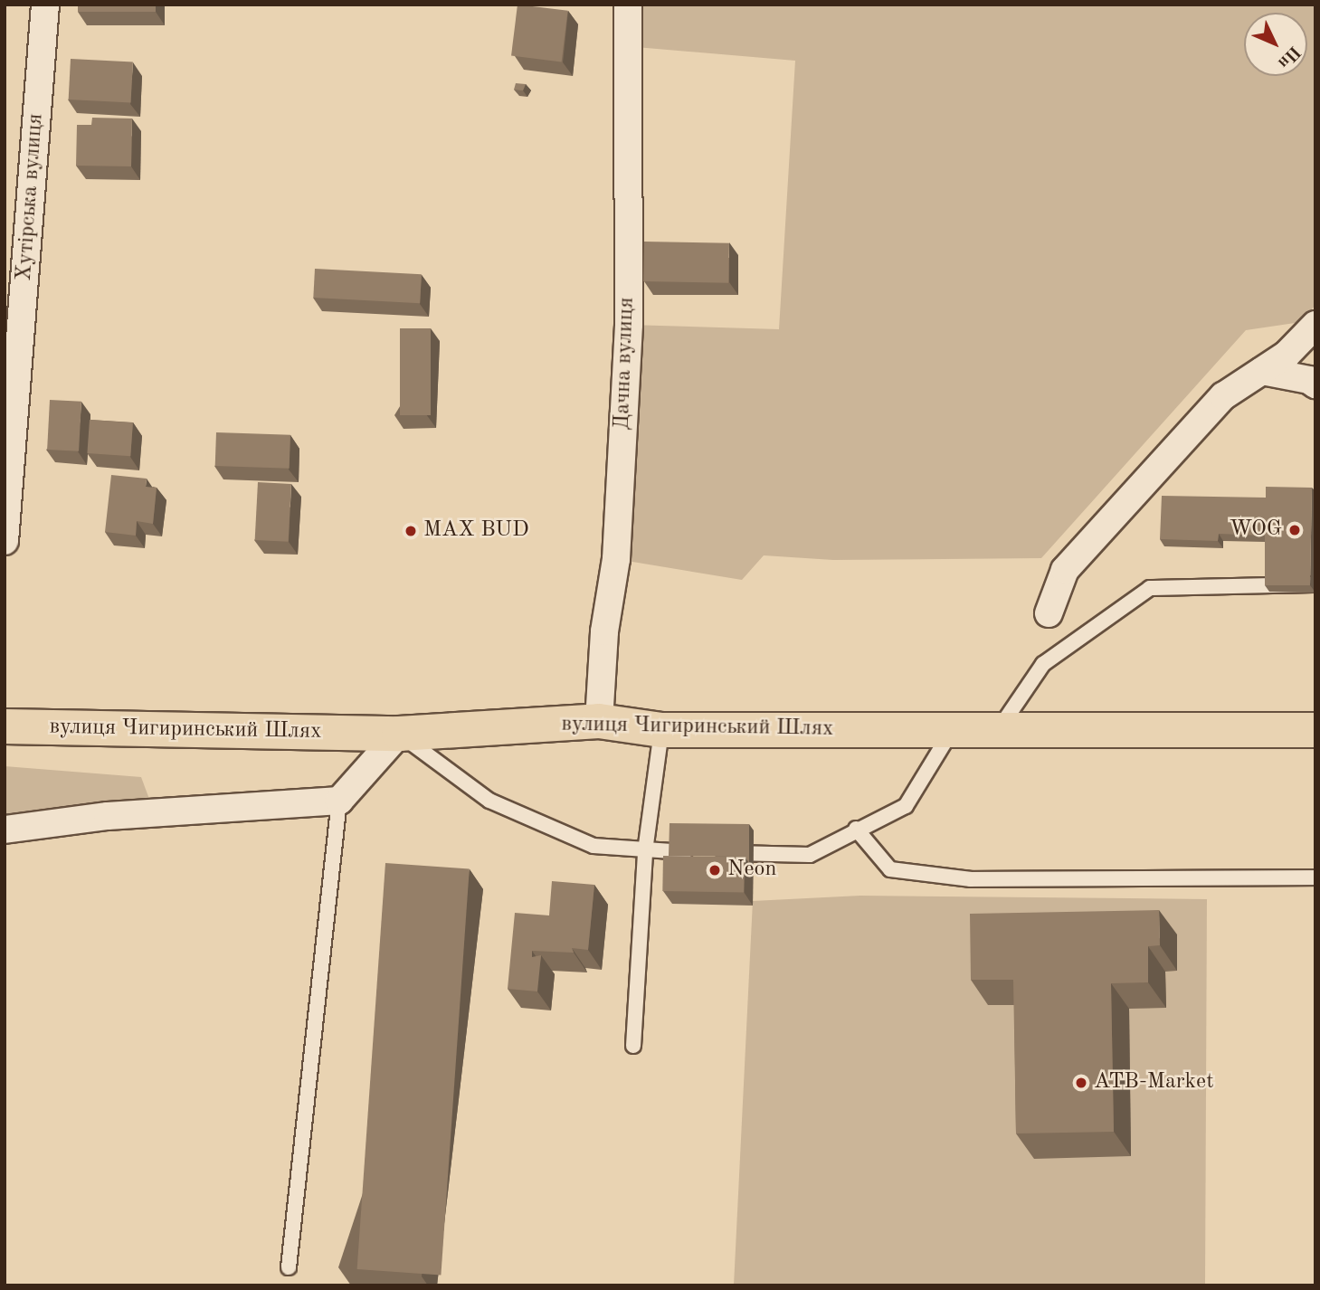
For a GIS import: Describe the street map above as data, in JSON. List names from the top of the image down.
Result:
{
  "streets": {
    "main road": ["вулиця Чигиринський Шлях"],
    "street": ["Хутірська вулиця", "Дачна вулиця"]
  },
  "crossings": [
    ["Дачна вулиця", "вулиця Чигиринський Шлях"]
  ],
  "places": [
    "WOG",
    "MAX BUD",
    "Neon",
    "ATB-Market"
  ],
  "north": "bottom right"
}
